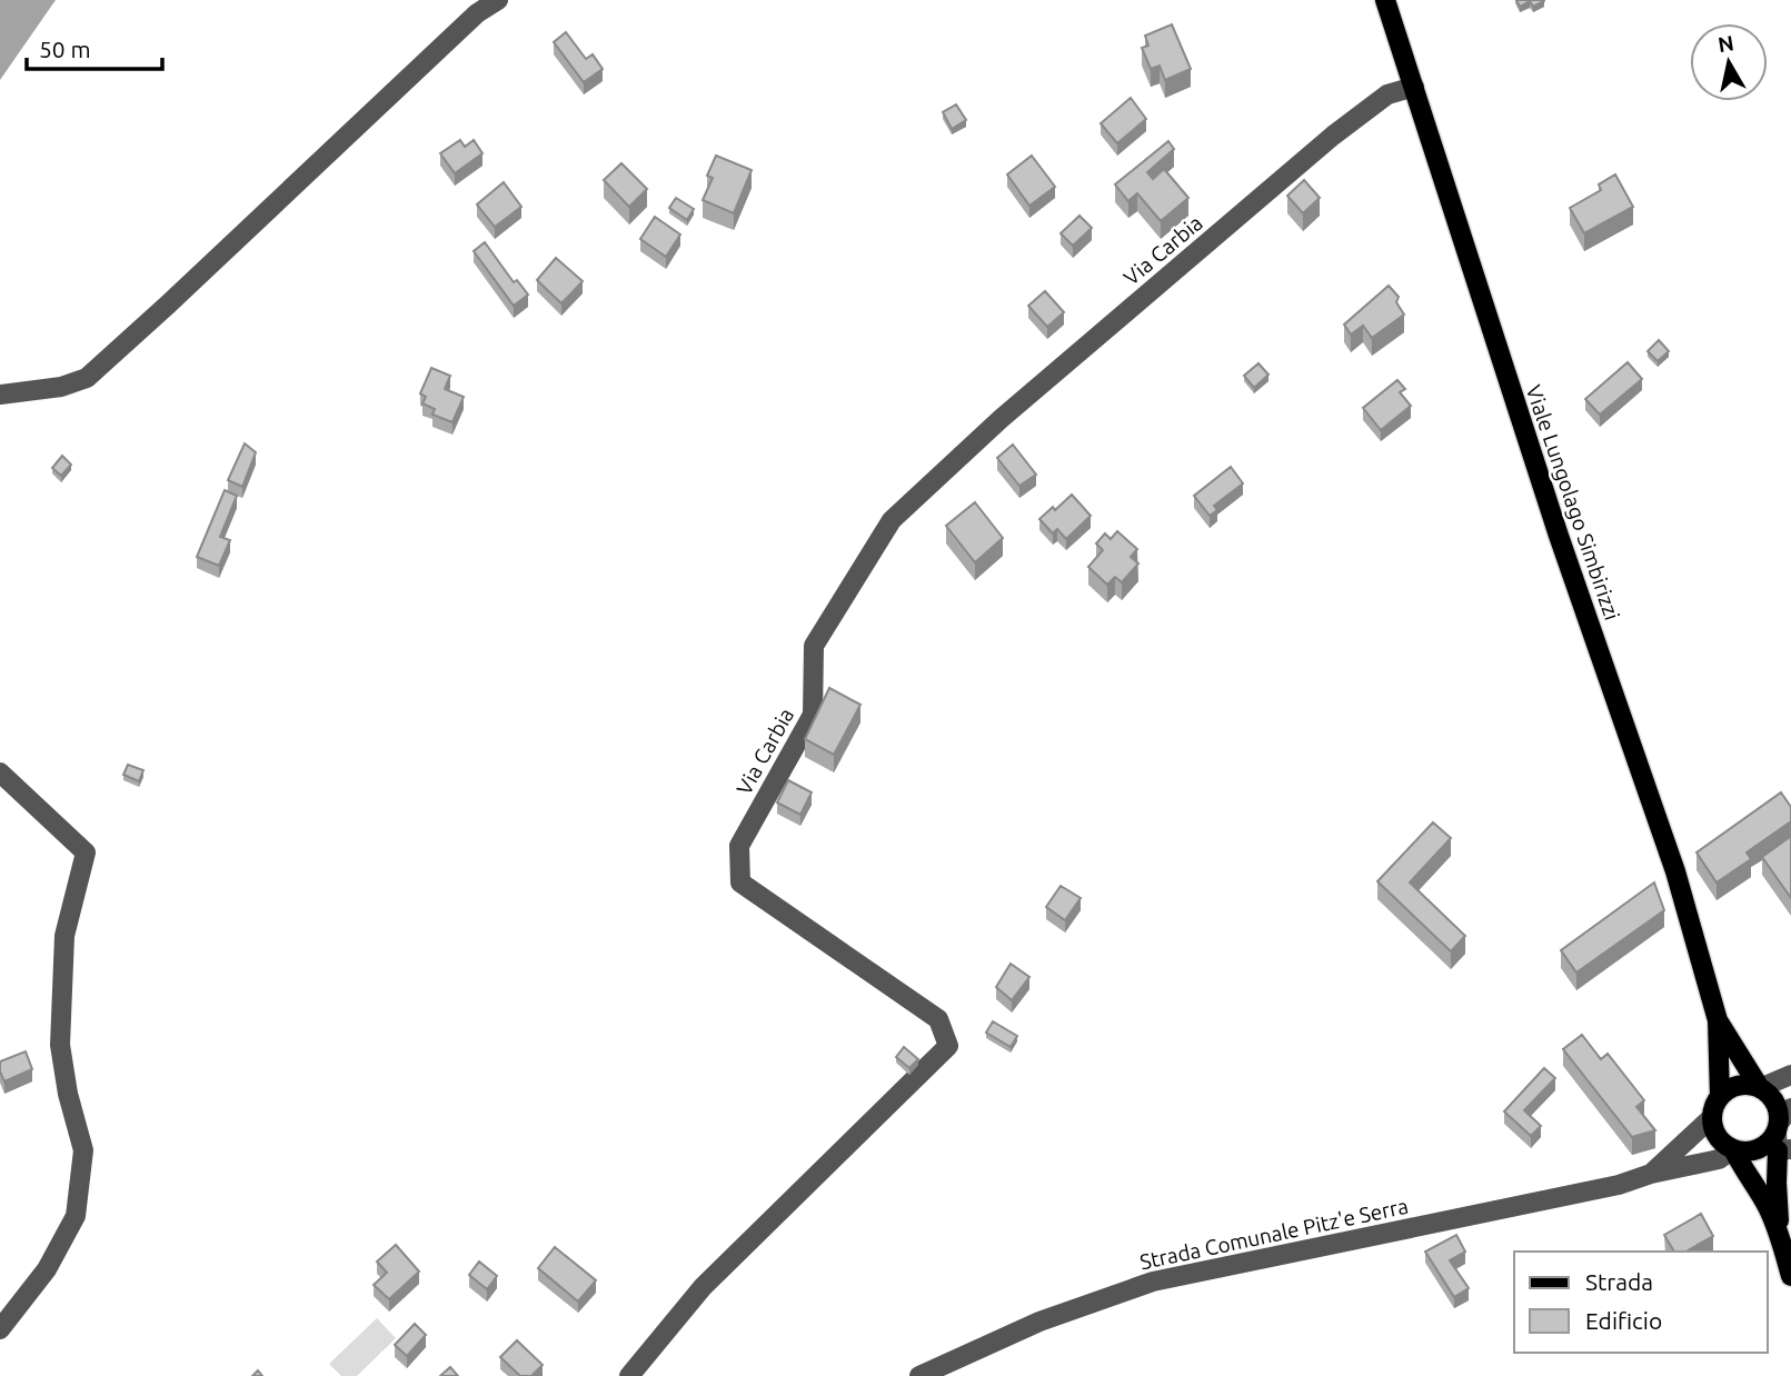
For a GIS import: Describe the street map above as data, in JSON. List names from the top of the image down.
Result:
{
  "streets": {
    "main road": ["Viale Lungolago Simbirizzi"],
    "street": ["Via Carbia", "Strada Comunale Pitz'e Serra"]
  },
  "crossings": [
    ["Via Carbia", "Viale Lungolago Simbirizzi"],
    ["Viale Lungolago Simbirizzi", "Strada Comunale Pitz'e Serra"]
  ],
  "legend": ["Strada", "Edificio"],
  "scale_bar": "50 m",
  "north": "top"
}
